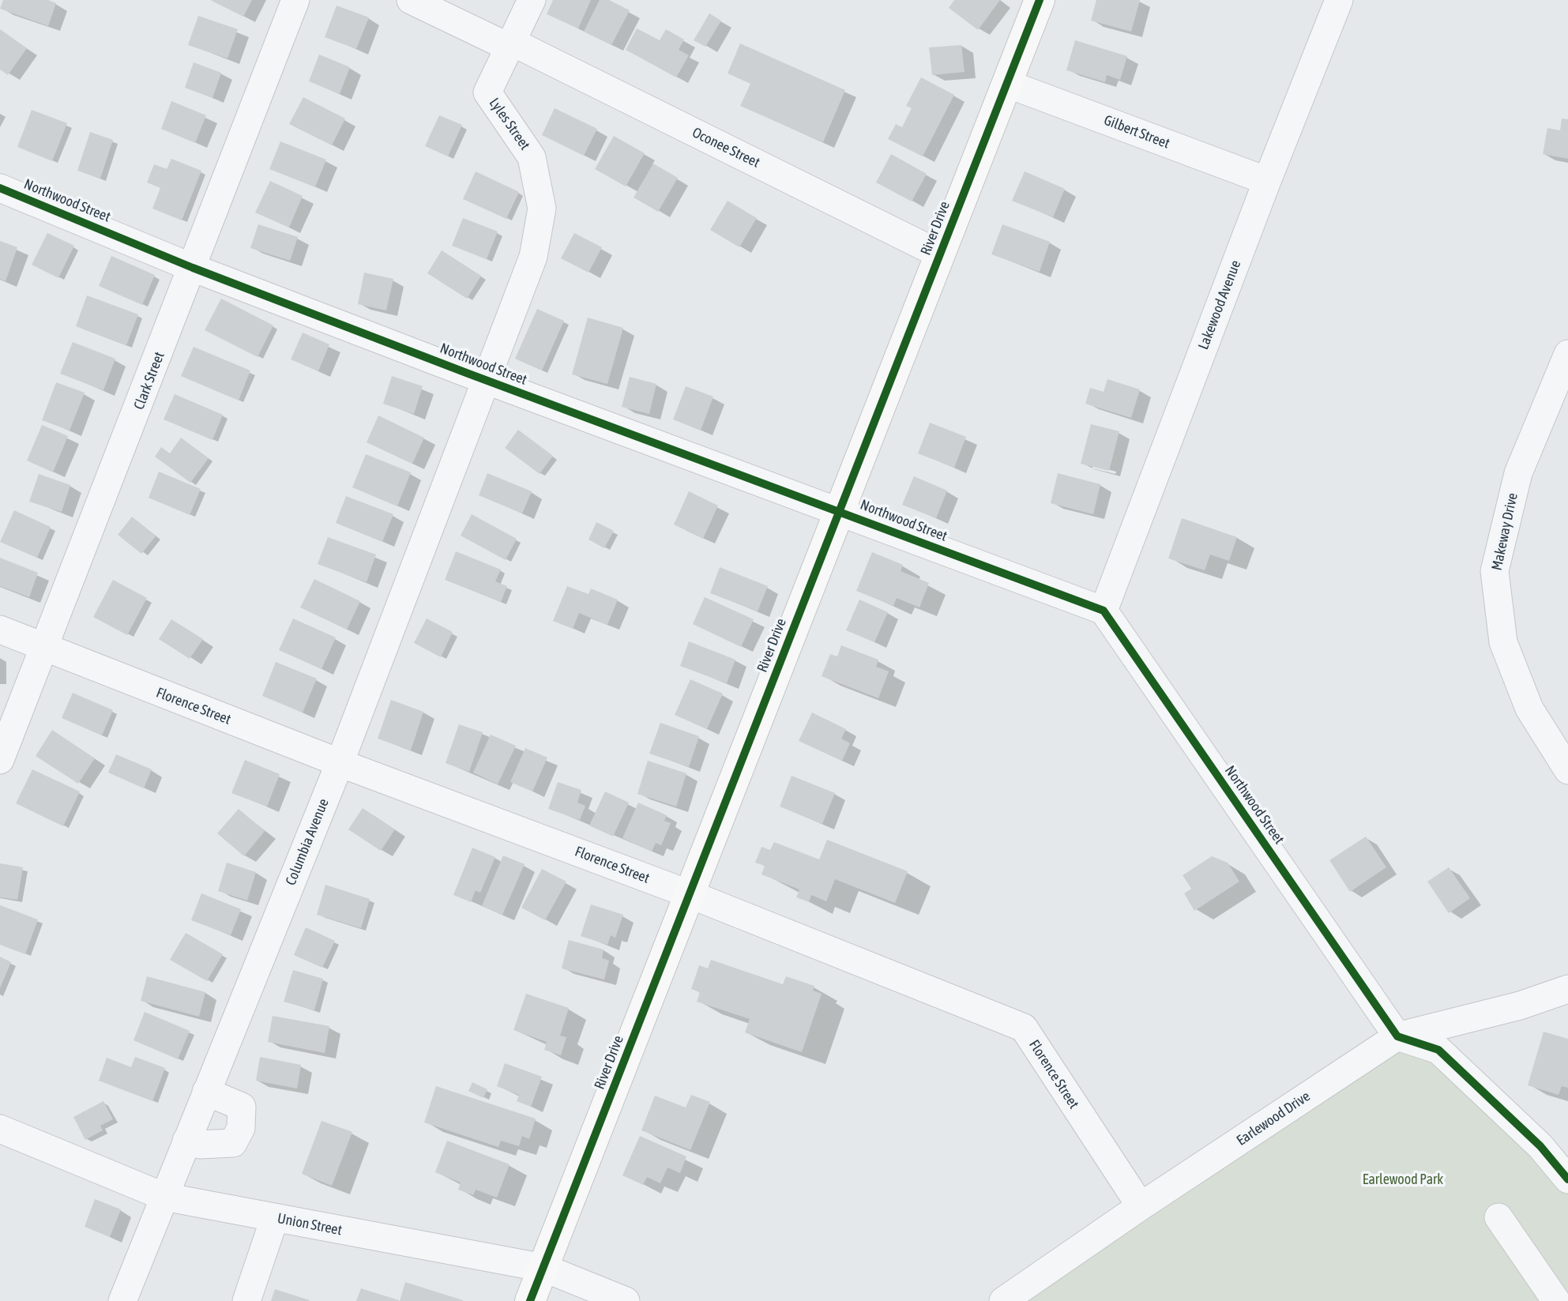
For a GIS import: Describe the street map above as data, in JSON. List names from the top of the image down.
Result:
{
  "streets": {
    "main road": ["River Drive"],
    "street": [
      "Lyles Street",
      "Gilbert Street",
      "Oconee Street",
      "Northwood Street",
      "Lakewood Avenue",
      "Clark Street",
      "Makeway Drive",
      "Florence Street",
      "Columbia Avenue",
      "Earlewood Drive",
      "Union Street"
    ]
  },
  "crossings": [
    ["Lyles Street", "Oconee Street"],
    ["Lyles Street", "Northwood Street"],
    ["Lyles Street", "Columbia Avenue"],
    ["Gilbert Street", "River Drive"],
    ["Gilbert Street", "Lakewood Avenue"],
    ["Oconee Street", "River Drive"],
    ["Northwood Street", "River Drive"],
    ["Northwood Street", "Lakewood Avenue"],
    ["Northwood Street", "Clark Street"],
    ["Northwood Street", "Columbia Avenue"],
    ["Northwood Street", "Earlewood Drive"],
    ["River Drive", "Florence Street"],
    ["River Drive", "Union Street"],
    ["Clark Street", "Florence Street"],
    ["Florence Street", "Columbia Avenue"],
    ["Florence Street", "Earlewood Drive"],
    ["Columbia Avenue", "Union Street"]
  ],
  "parks": ["Earlewood Park"]
}
